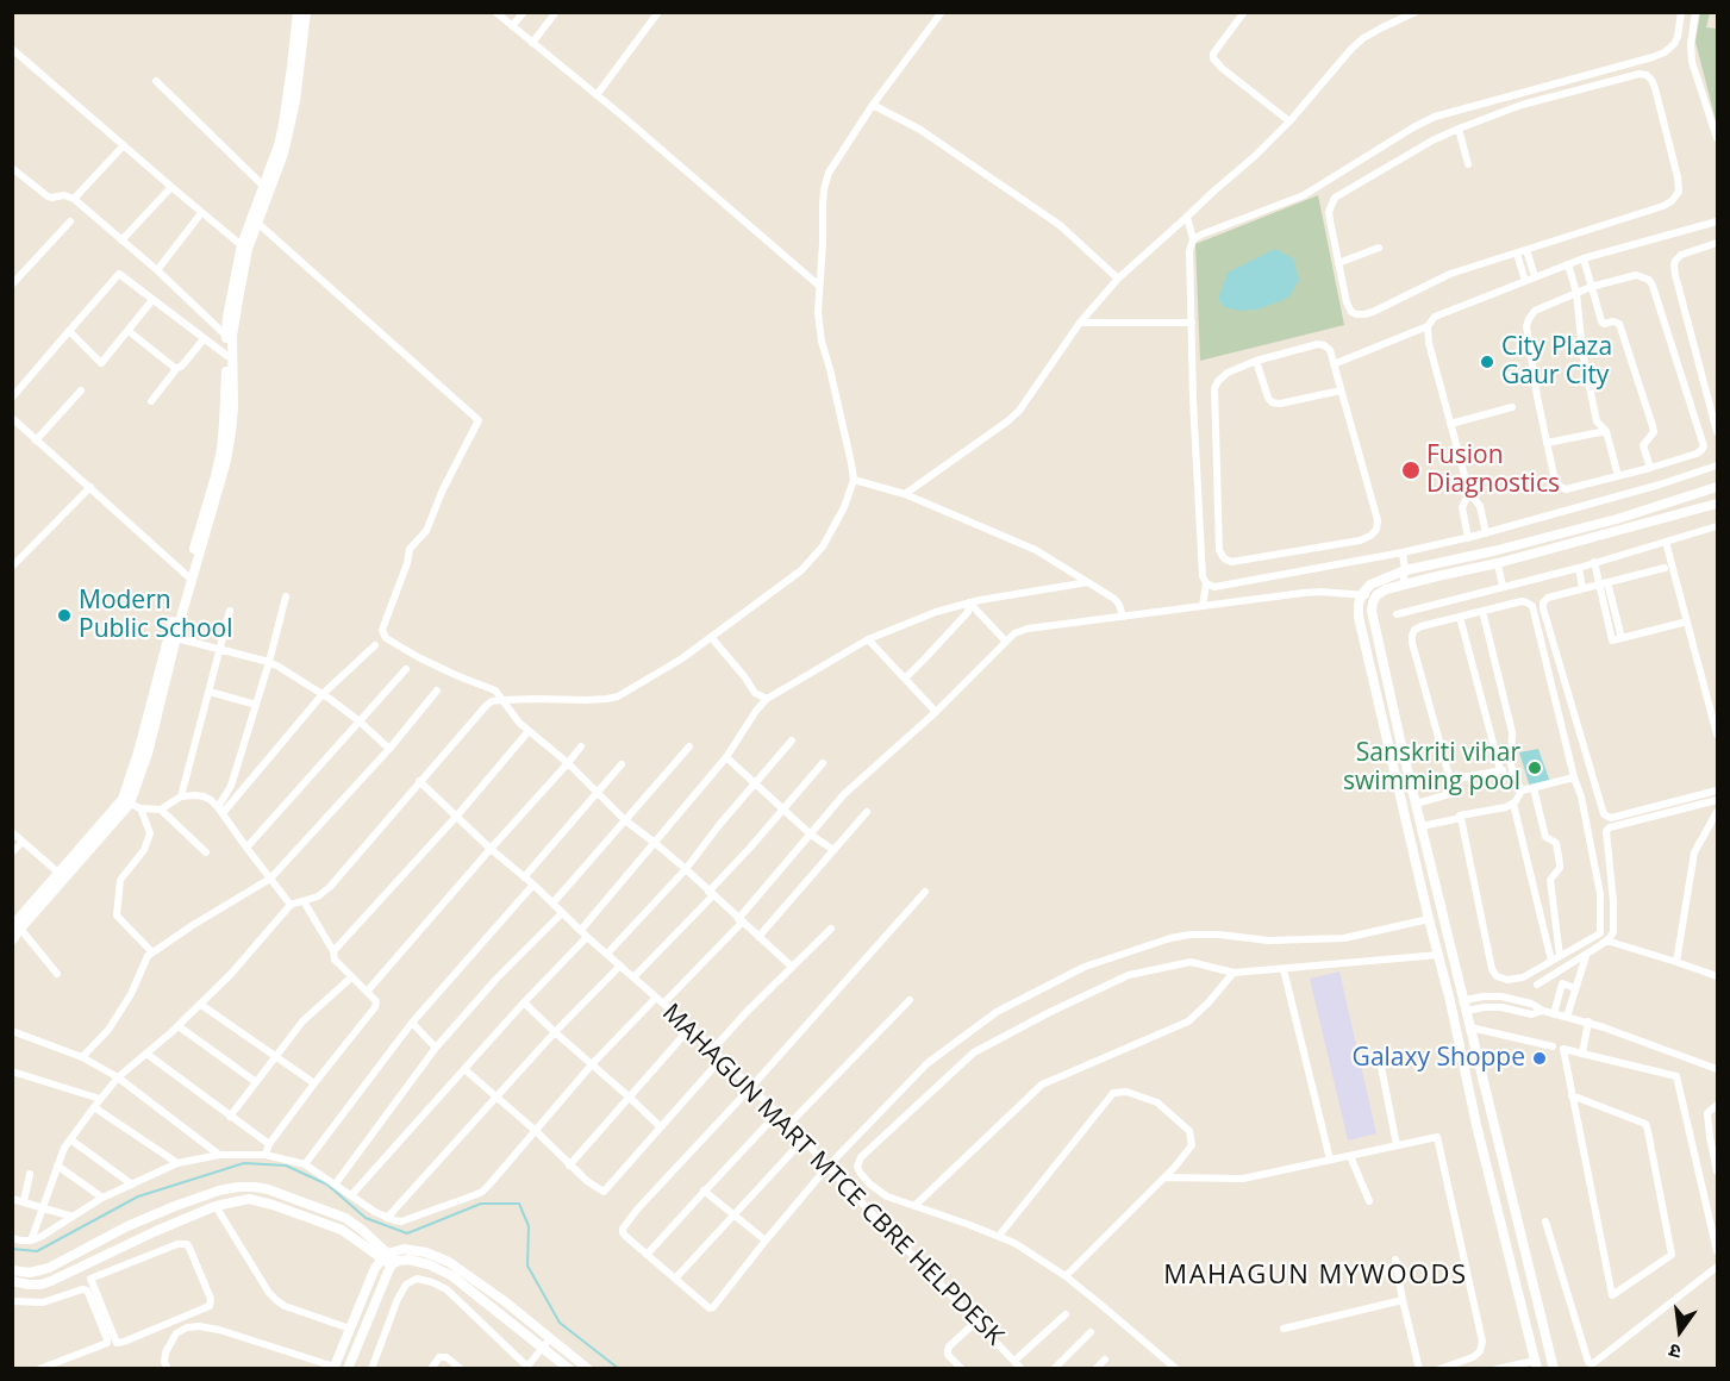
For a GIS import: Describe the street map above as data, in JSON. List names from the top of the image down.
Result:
{
  "streets": {
    "street": ["MAHAGUN MART MTCE CBRE HELPDESK"]
  },
  "districts": ["MAHAGUN MYWOODS"],
  "places": [
    "City Plaza Gaur City",
    "Fusion Diagnostics",
    "Modern Public School",
    "Sanskriti vihar swimming pool",
    "Galaxy Shoppe"
  ],
  "north": "bottom"
}
